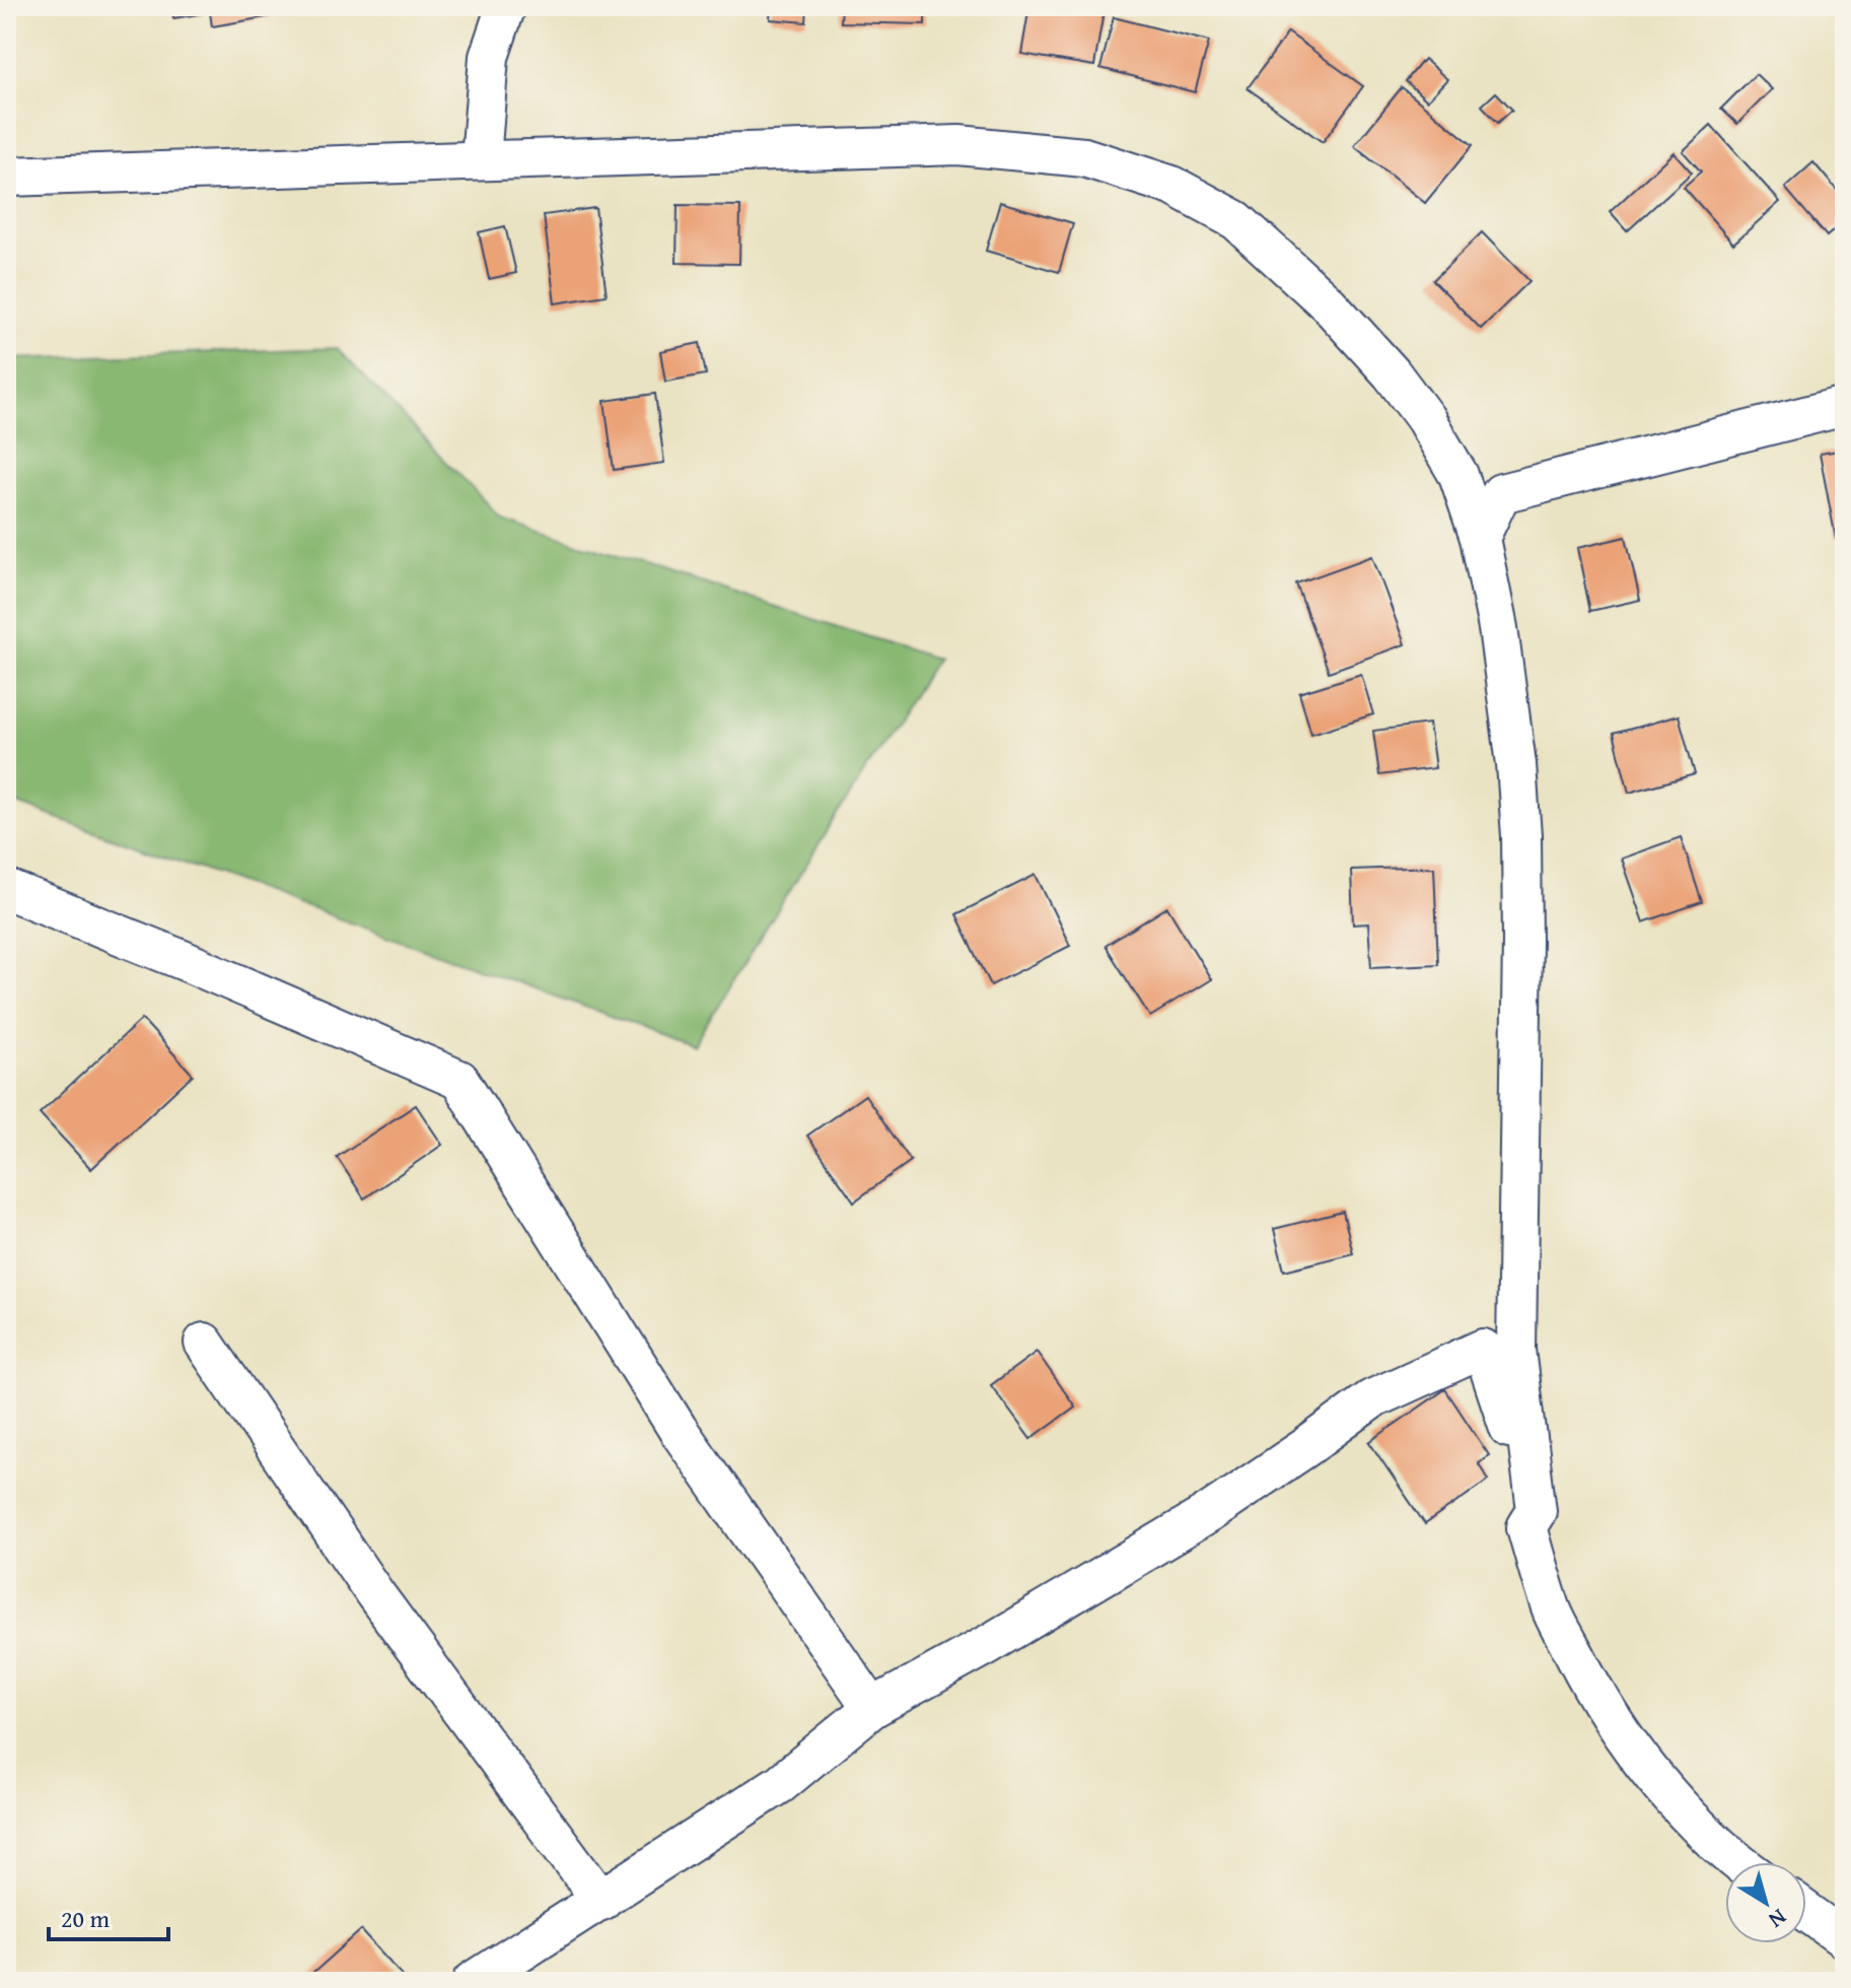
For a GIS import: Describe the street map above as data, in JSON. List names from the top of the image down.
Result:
{
  "scale_bar": "20 m",
  "north": "bottom right"
}
